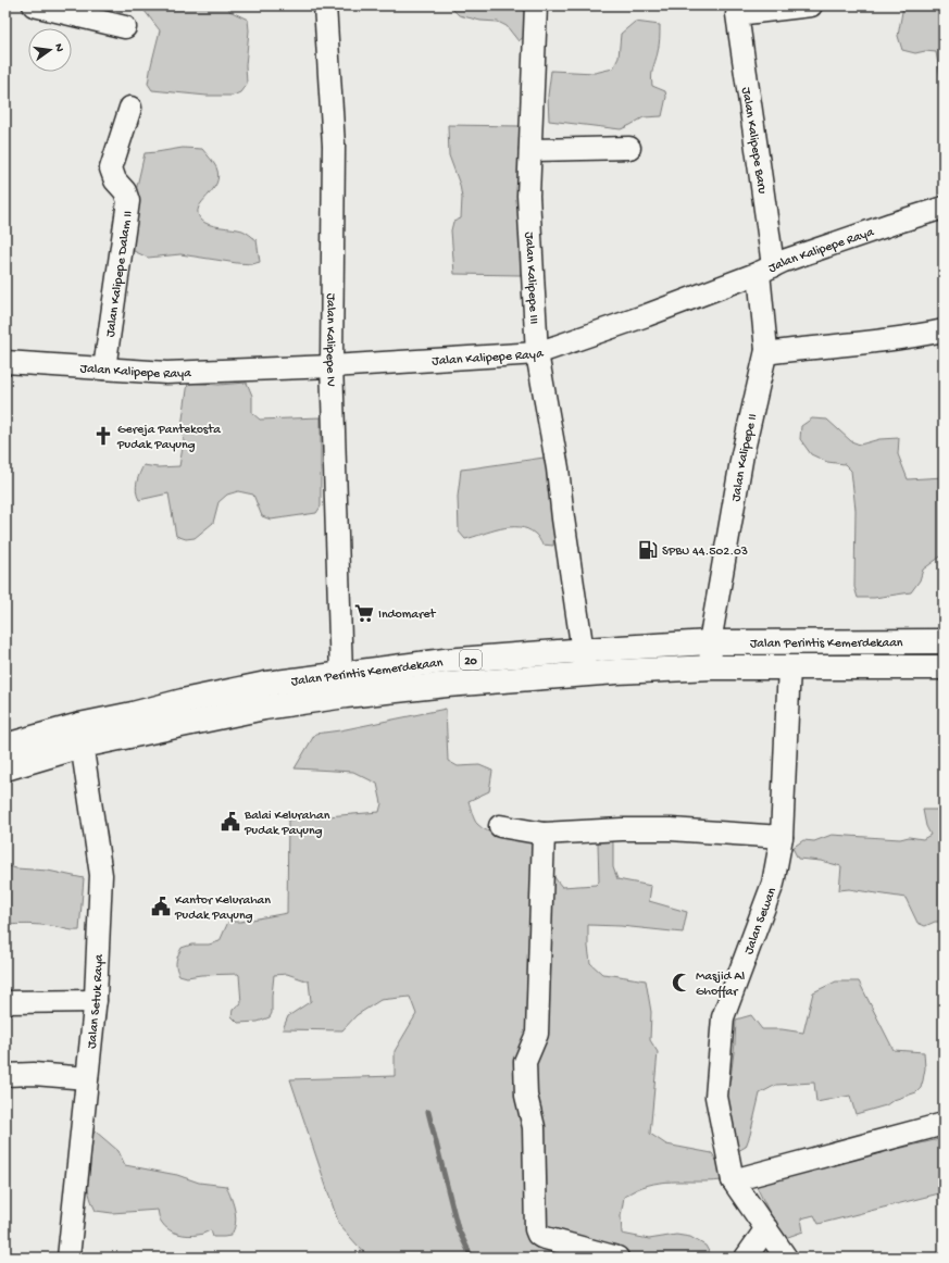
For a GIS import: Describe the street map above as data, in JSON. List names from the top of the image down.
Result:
{
  "streets": {
    "highway": ["Jalan Perintis Kemerdekaan", "20"],
    "street": [
      "Jalan Kalipepe Baru",
      "Jalan Kalipepe Raya",
      "Jalan Kalipepe Dalam II",
      "Jalan Kalipepe III",
      "Jalan Kalipepe IV",
      "Jalan Kalipepe II",
      "Jalan Sewan",
      "Jalan Setuk Raya"
    ]
  },
  "crossings": [
    ["Jalan Kalipepe Baru", "Jalan Kalipepe Raya"],
    ["Jalan Kalipepe Baru", "Jalan Kalipepe II"],
    ["Jalan Kalipepe Raya", "Jalan Kalipepe Dalam II"],
    ["Jalan Kalipepe Raya", "Jalan Kalipepe III"],
    ["Jalan Kalipepe Raya", "Jalan Kalipepe IV"],
    ["Jalan Kalipepe Raya", "Jalan Kalipepe II"],
    ["Jalan Kalipepe III", "Jalan Perintis Kemerdekaan"],
    ["Jalan Kalipepe IV", "Jalan Perintis Kemerdekaan"],
    ["Jalan Kalipepe II", "Jalan Perintis Kemerdekaan"],
    ["Jalan Perintis Kemerdekaan", "Jalan Sewan"],
    ["Jalan Perintis Kemerdekaan", "Jalan Setuk Raya"]
  ],
  "places": {
    "church": ["Gereja Pantekosta Pudak Payung"],
    "fuel station": ["SPBU 44.502.03"],
    "supermarket": ["Indomaret"],
    "public building": ["Balai Kelurahan Pudak Payung", "Kantor Kelurahan Pudak Payung"],
    "mosque": ["Masjid Al Ghoffar"]
  },
  "north": "right"
}
